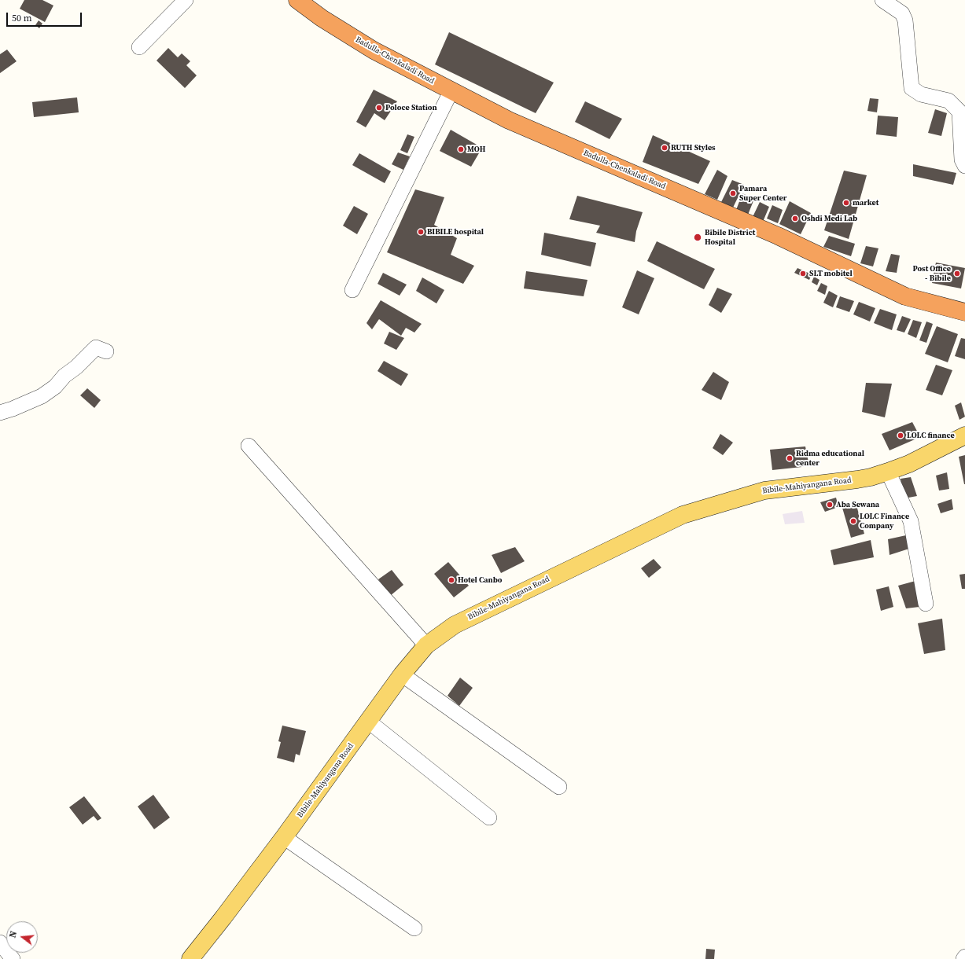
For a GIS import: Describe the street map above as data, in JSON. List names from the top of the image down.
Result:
{
  "streets": {
    "highway": ["Badulla-Chenkaladi Road"],
    "main road": ["Bibile-Mahiyangana Road"]
  },
  "places": [
    "Poloce Station",
    "RUTH Styles",
    "MOH",
    "Pamara Super Center",
    "market",
    "Oshdi Medi Lab",
    "BIBILE hospital",
    "Bibile District Hospital",
    "SLT mobitel",
    "Post Office - Bibile",
    "LOLC finance",
    "Ridma educational center",
    "Aba Sewana",
    "LOLC Finance Company",
    "Hotel Canbo"
  ],
  "scale_bar": "50 m",
  "north": "left"
}
